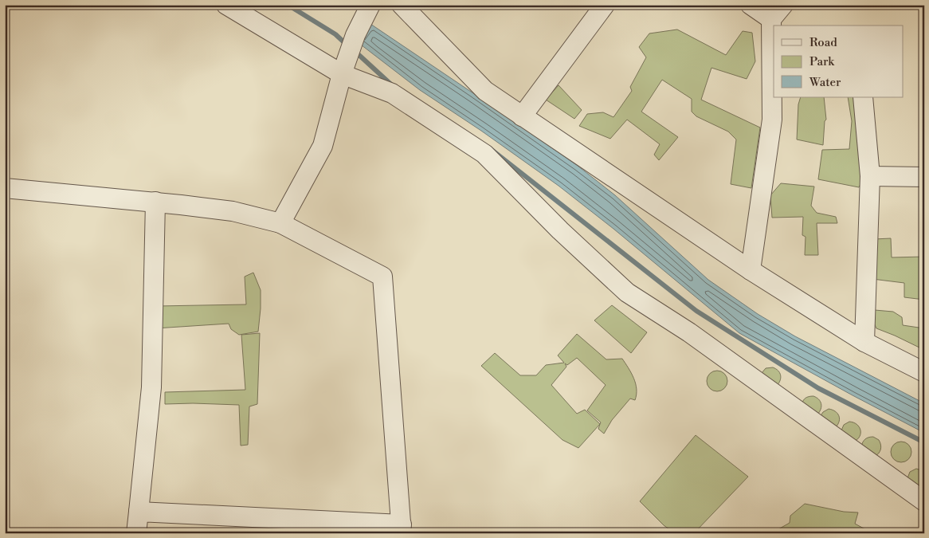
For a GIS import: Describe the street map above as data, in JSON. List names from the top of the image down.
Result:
{
  "legend": ["Road", "Park", "Water"]
}
